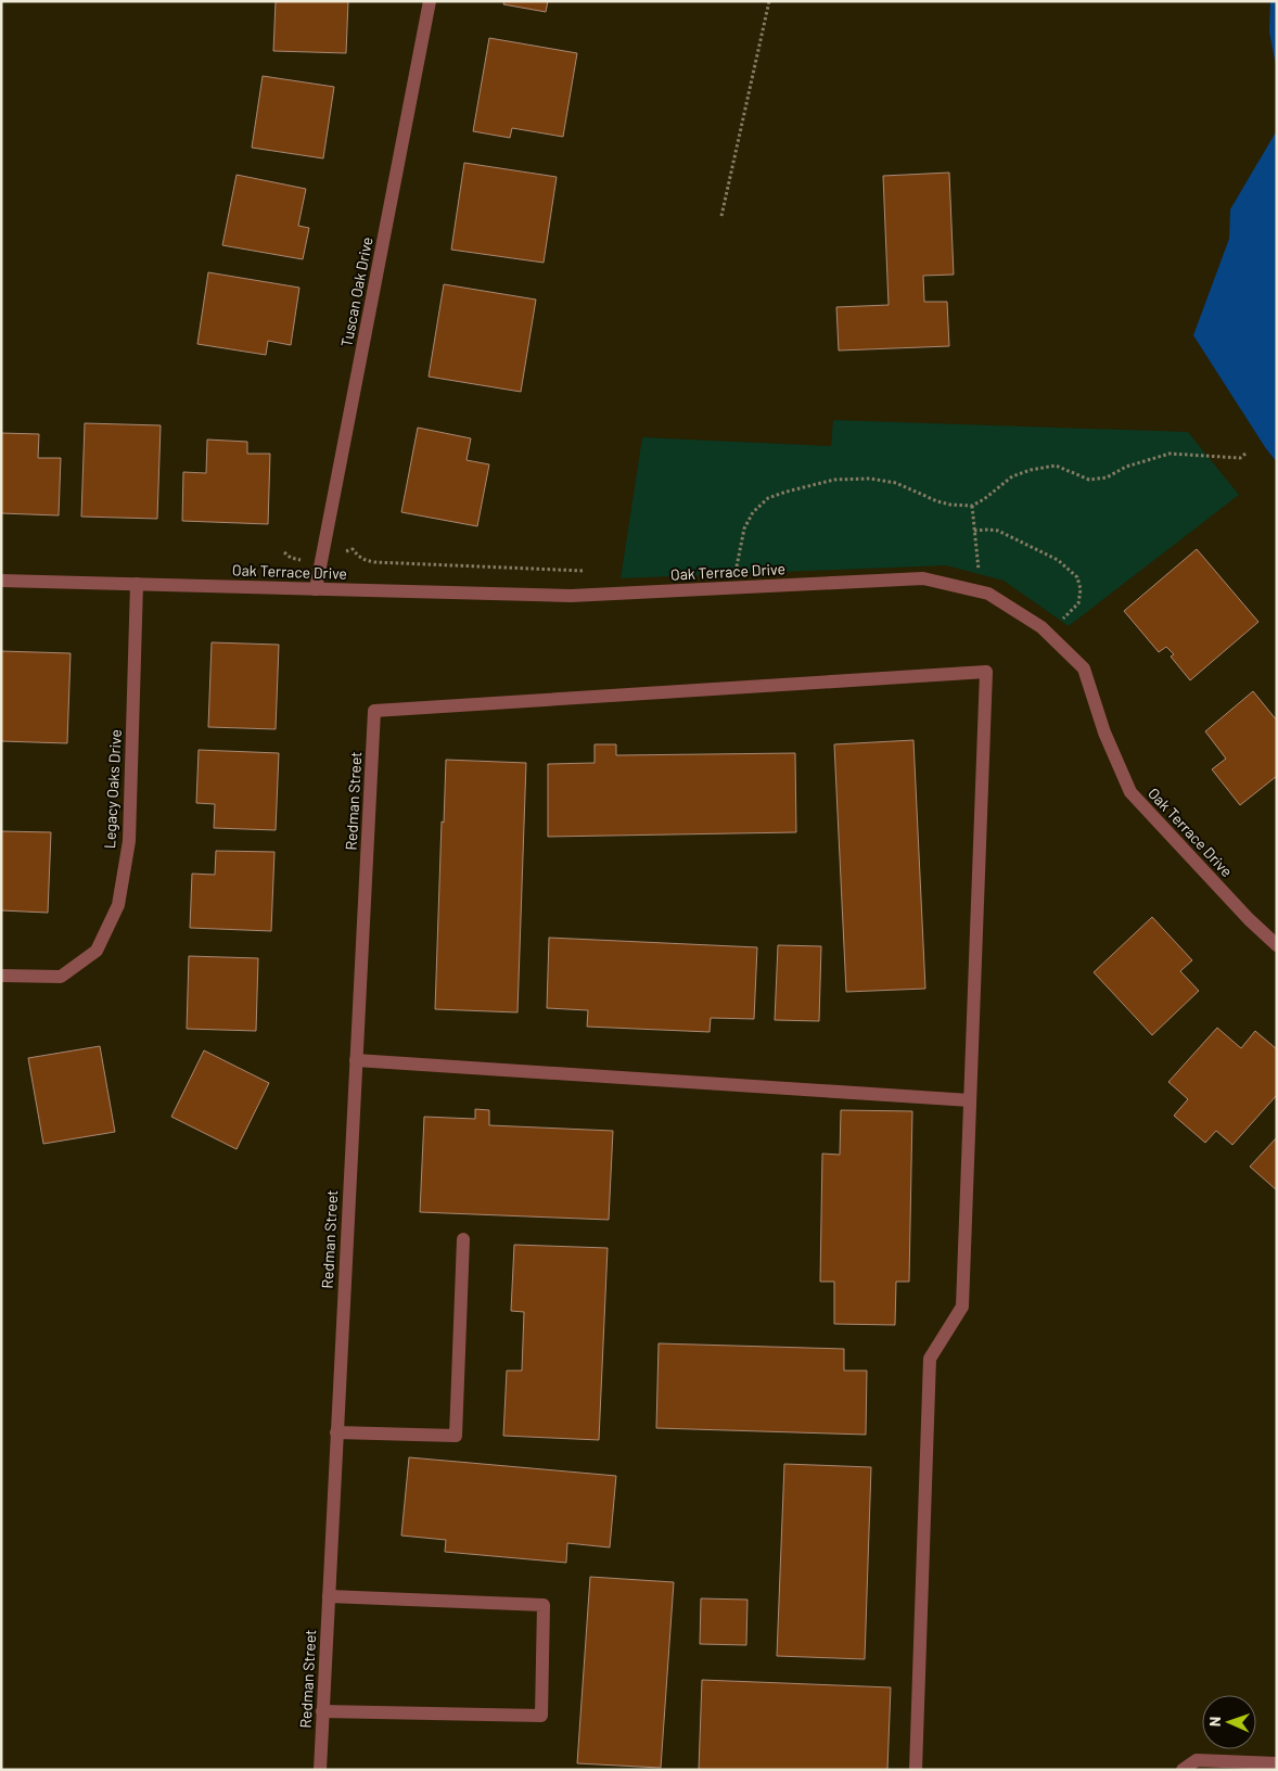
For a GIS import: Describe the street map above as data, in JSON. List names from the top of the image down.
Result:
{
  "streets": {
    "street": [
      "Tuscan Oak Drive",
      "Oak Terrace Drive",
      "Legacy Oaks Drive",
      "Redman Street"
    ]
  },
  "crossings": [
    ["Tuscan Oak Drive", "Oak Terrace Drive"],
    ["Oak Terrace Drive", "Legacy Oaks Drive"]
  ],
  "north": "left"
}
